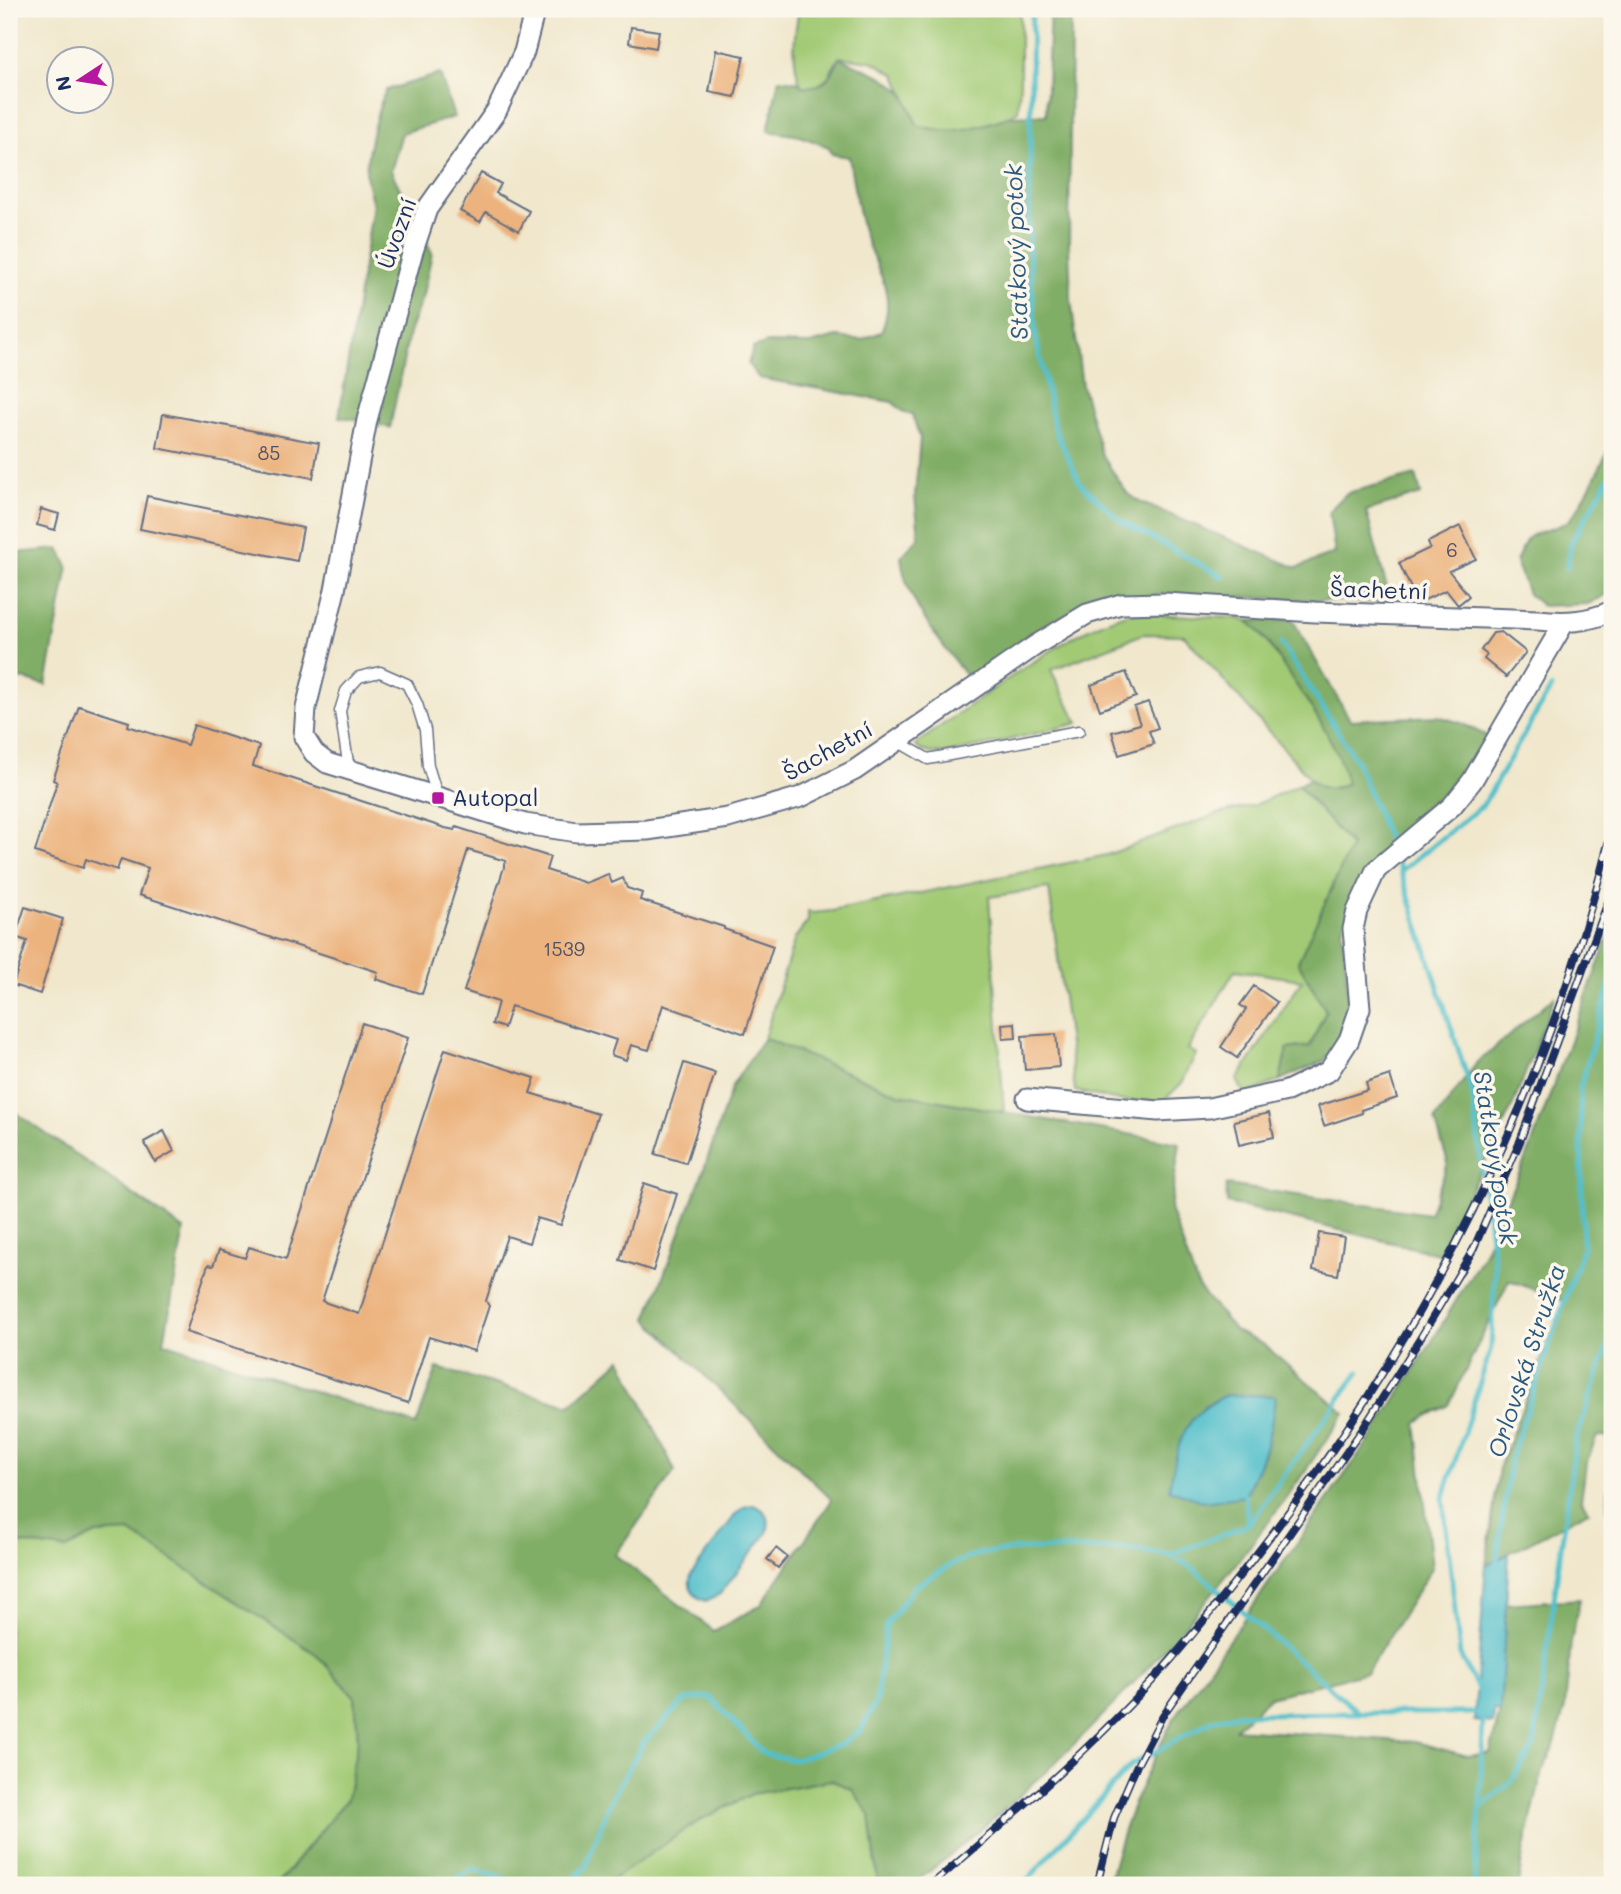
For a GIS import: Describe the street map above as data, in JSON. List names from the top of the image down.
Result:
{
  "streets": {
    "street": ["Úvozní", "Šachetní"]
  },
  "crossings": [
    ["Úvozní", "Šachetní"]
  ],
  "water": ["Statkový potok", "Orlovská Stružka"],
  "places": {
    "transit": ["Autopal"]
  },
  "house_numbers": ["85", "6", "1539"],
  "north": "left"
}
